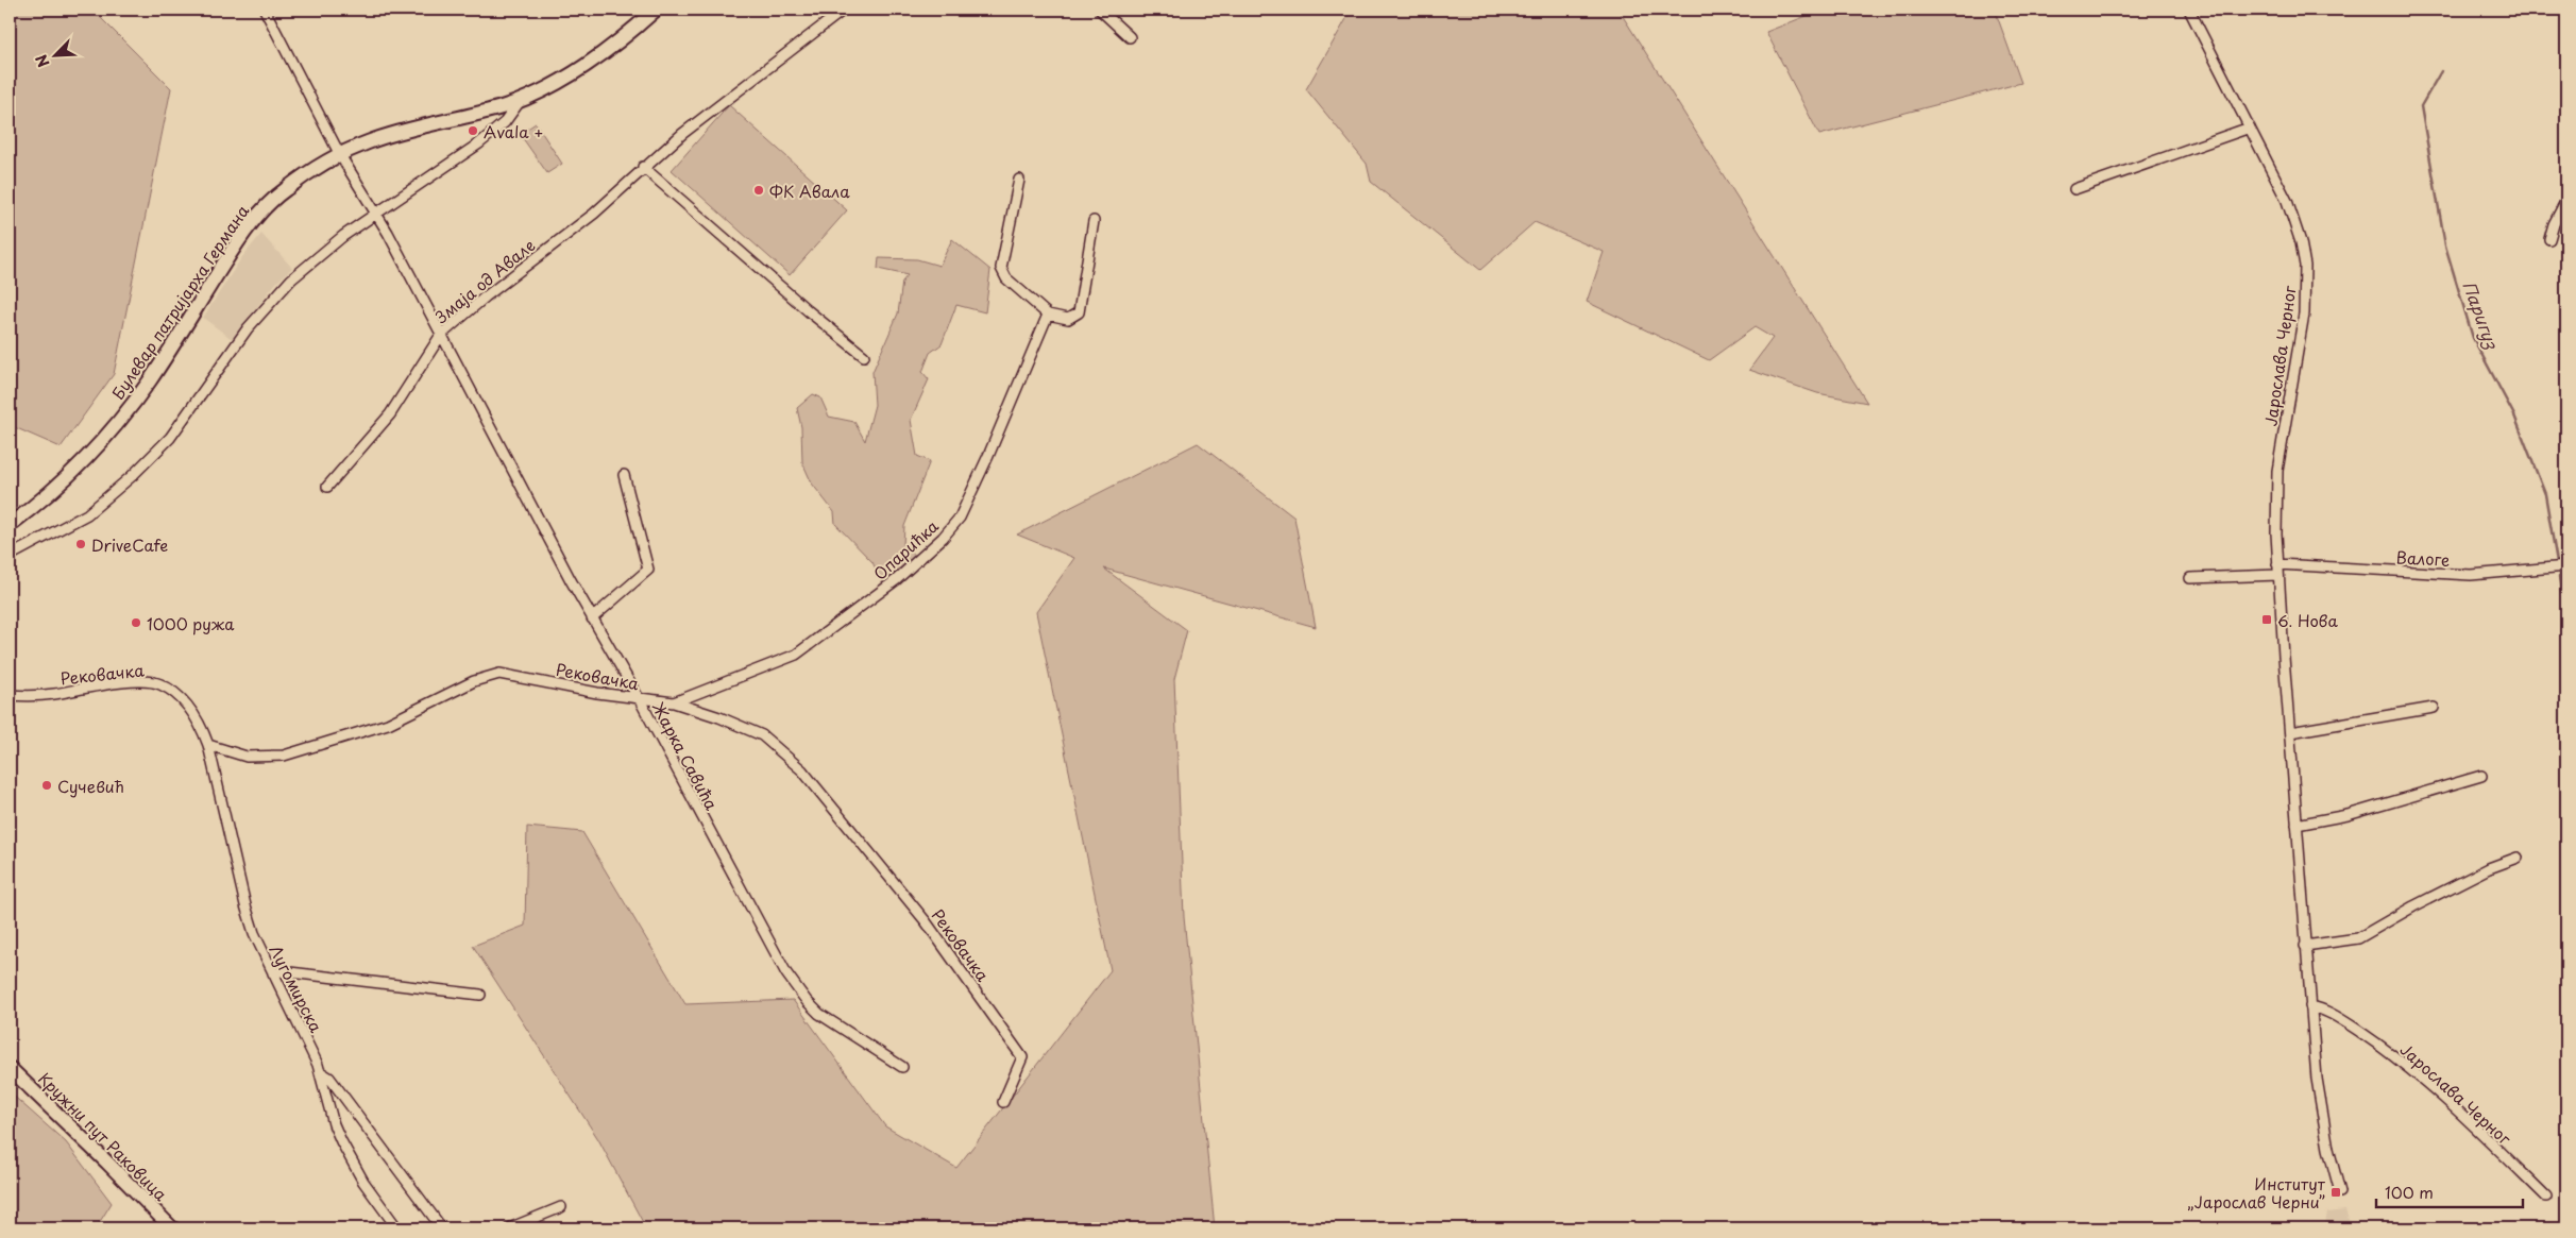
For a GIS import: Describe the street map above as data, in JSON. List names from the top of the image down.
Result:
{
  "streets": {
    "main road": ["Булевар патријарха Германа", "Кружни пут Раковица"],
    "street": [
      "Змаја од Авале",
      "Јарослава Черног",
      "Опарићка",
      "Валоге",
      "Рековачка",
      "Жарка Савића",
      "Лугомирска"
    ]
  },
  "crossings": [
    ["Змаја од Авале", "Жарка Савића"],
    ["Булевар патријарха Германа", "Жарка Савића"],
    ["Јарослава Черног", "Валоге"],
    ["Опарићка", "Рековачка"],
    ["Рековачка", "Жарка Савића"],
    ["Рековачка", "Лугомирска"]
  ],
  "water": ["Паригуз"],
  "places": {
    "other": [
      "Avala +",
      "ФК Авала",
      "DriveCafe",
      "1000 ружа",
      "Сучевић"
    ],
    "transit": ["6. Нова", "Институт „Јарослав Черни”"]
  },
  "scale_bar": "100 m",
  "north": "bottom left"
}
